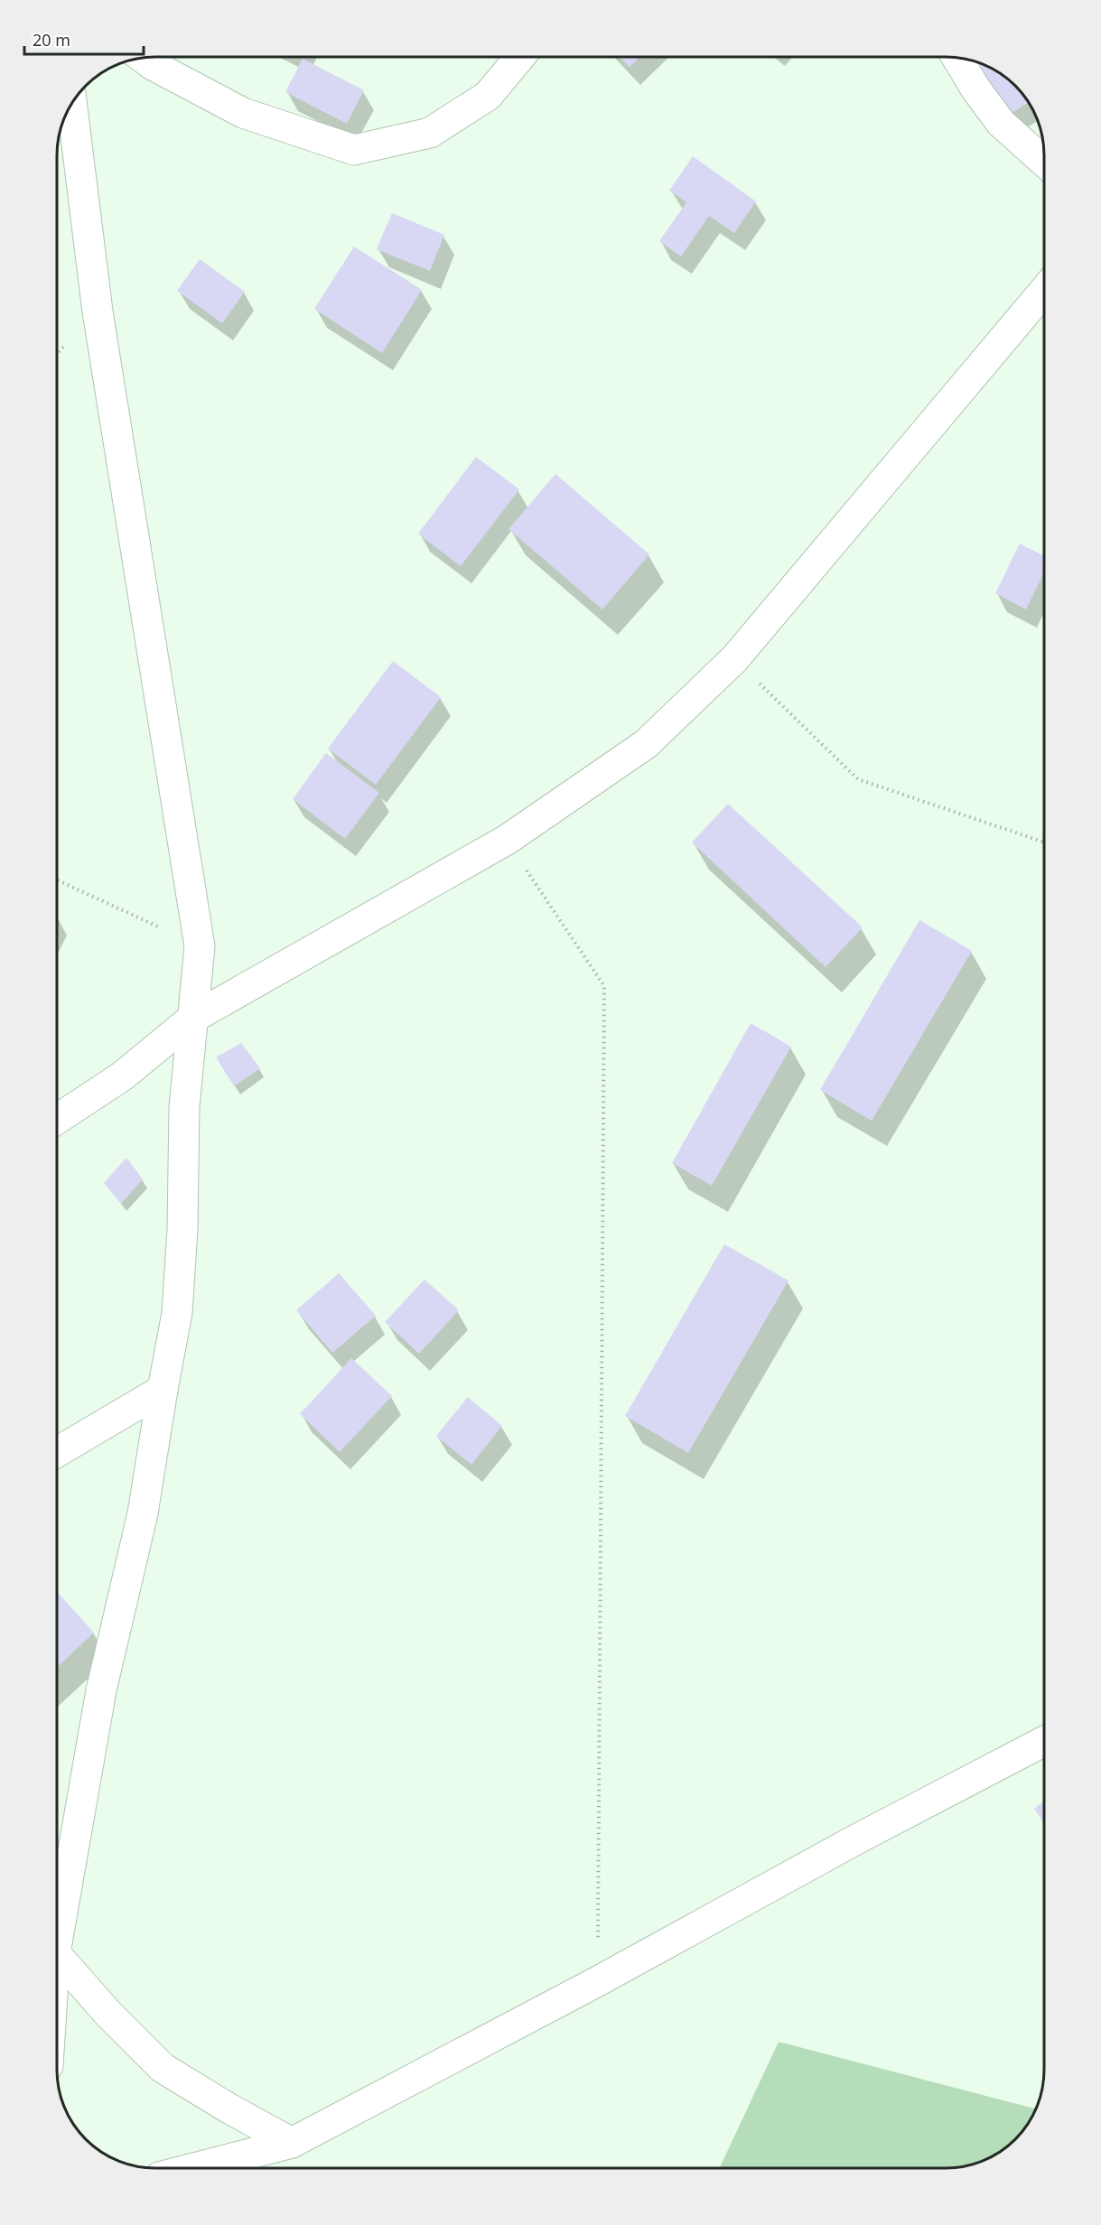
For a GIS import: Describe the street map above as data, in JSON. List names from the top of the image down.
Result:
{
  "scale_bar": "20 m"
}
